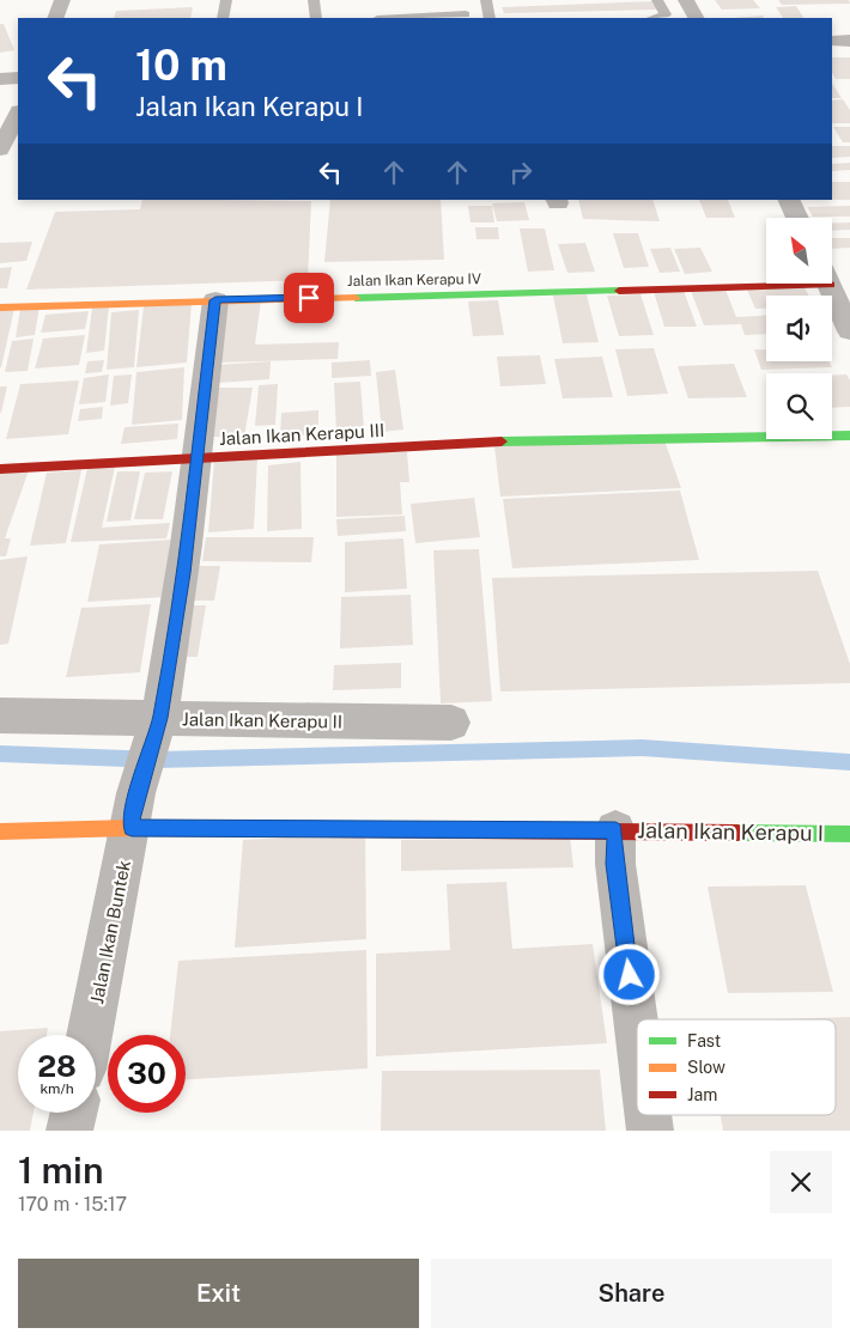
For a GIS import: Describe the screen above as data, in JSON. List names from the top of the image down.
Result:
{
  "streets": {
    "street": [
      "Jalan Ikan Kerapu IV",
      "Jalan Ikan Kerapu III",
      "Jalan Ikan Kerapu II",
      "Jalan Ikan Kerapu I",
      "Jalan Ikan Buntek"
    ]
  },
  "crossings": [
    ["Jalan Ikan Kerapu IV", "Jalan Ikan Buntek"],
    ["Jalan Ikan Kerapu III", "Jalan Ikan Buntek"],
    ["Jalan Ikan Kerapu II", "Jalan Ikan Buntek"],
    ["Jalan Ikan Kerapu I", "Jalan Ikan Buntek"]
  ],
  "legend": ["Fast", "Slow", "Jam"],
  "north": "top left",
  "page": {
    "turn": ["10 m", "Jalan Ikan Kerapu I"],
    "speed": "28 km/h",
    "limit": "30",
    "heading": ["1 min", "170 m · 15:17"],
    "buttons": ["Exit", "Share"]
  }
}
